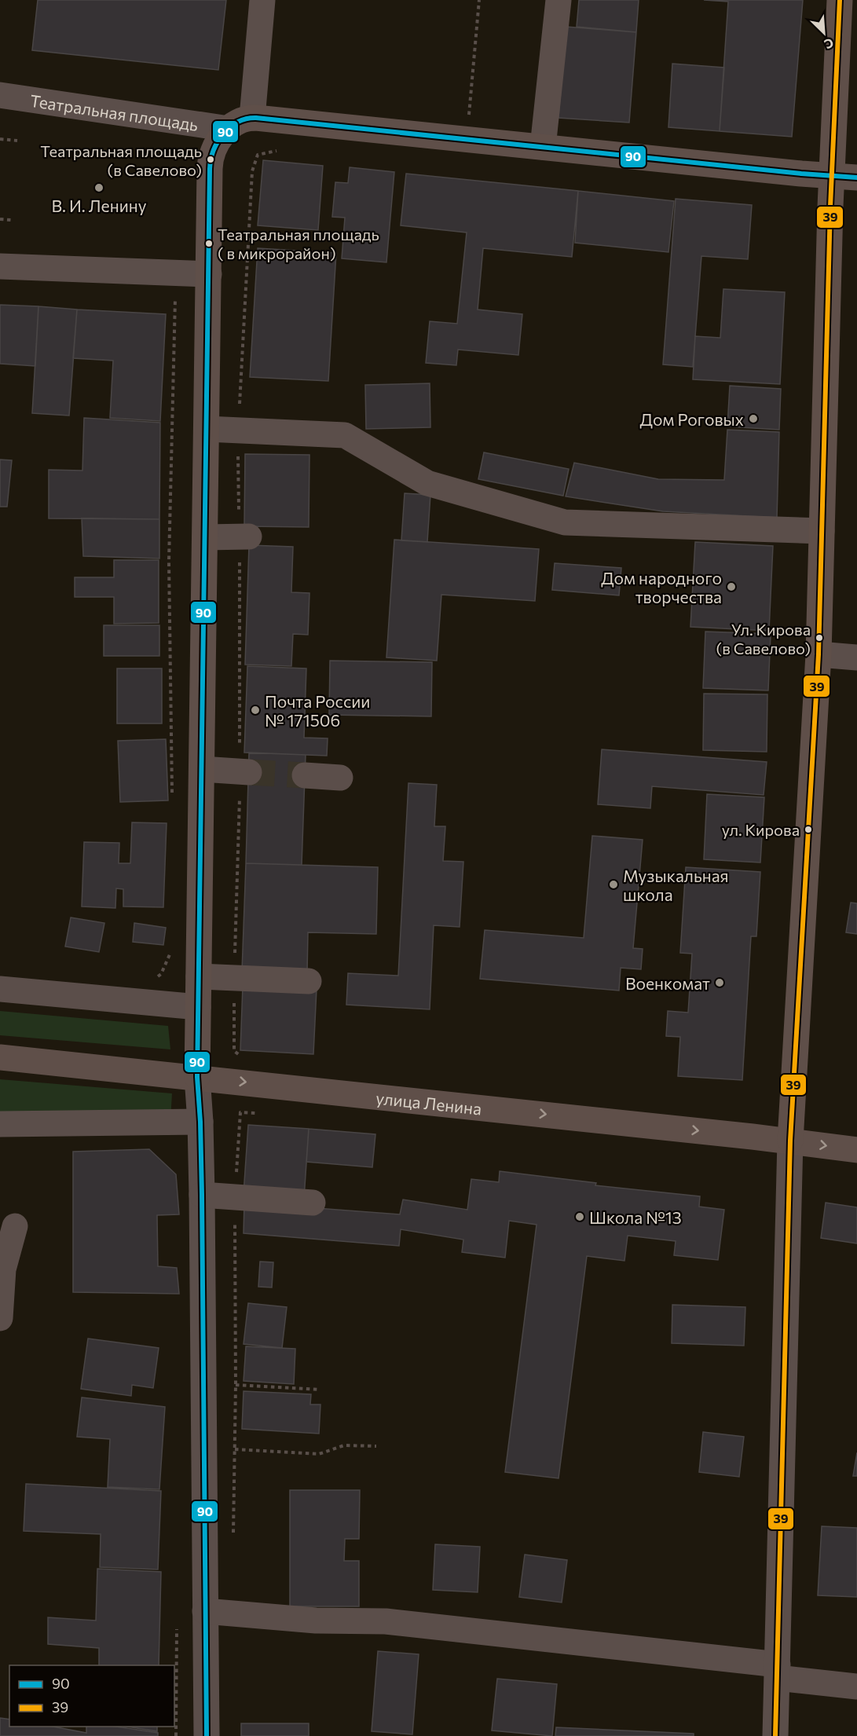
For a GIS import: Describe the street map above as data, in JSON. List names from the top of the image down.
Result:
{
  "streets": {
    "main road": ["улица Ленина"],
    "street": ["Театральная площадь"]
  },
  "one_way": ["улица Ленина"],
  "places": [
    "Театральная площадь (в Савелово)",
    "В. И. Ленину",
    "Театральная площадь ( в микрорайон)",
    "Дом Роговых",
    "Дом народного творчества",
    "Ул. Кирова (в Савелово)",
    "Почта России № 171506",
    "ул. Кирова",
    "Музыкальная школа",
    "Военкомат",
    "Школа №13"
  ],
  "lines": ["transit line 39", "transit line 90"],
  "legend": ["90", "39"],
  "north": "bottom right"
}
